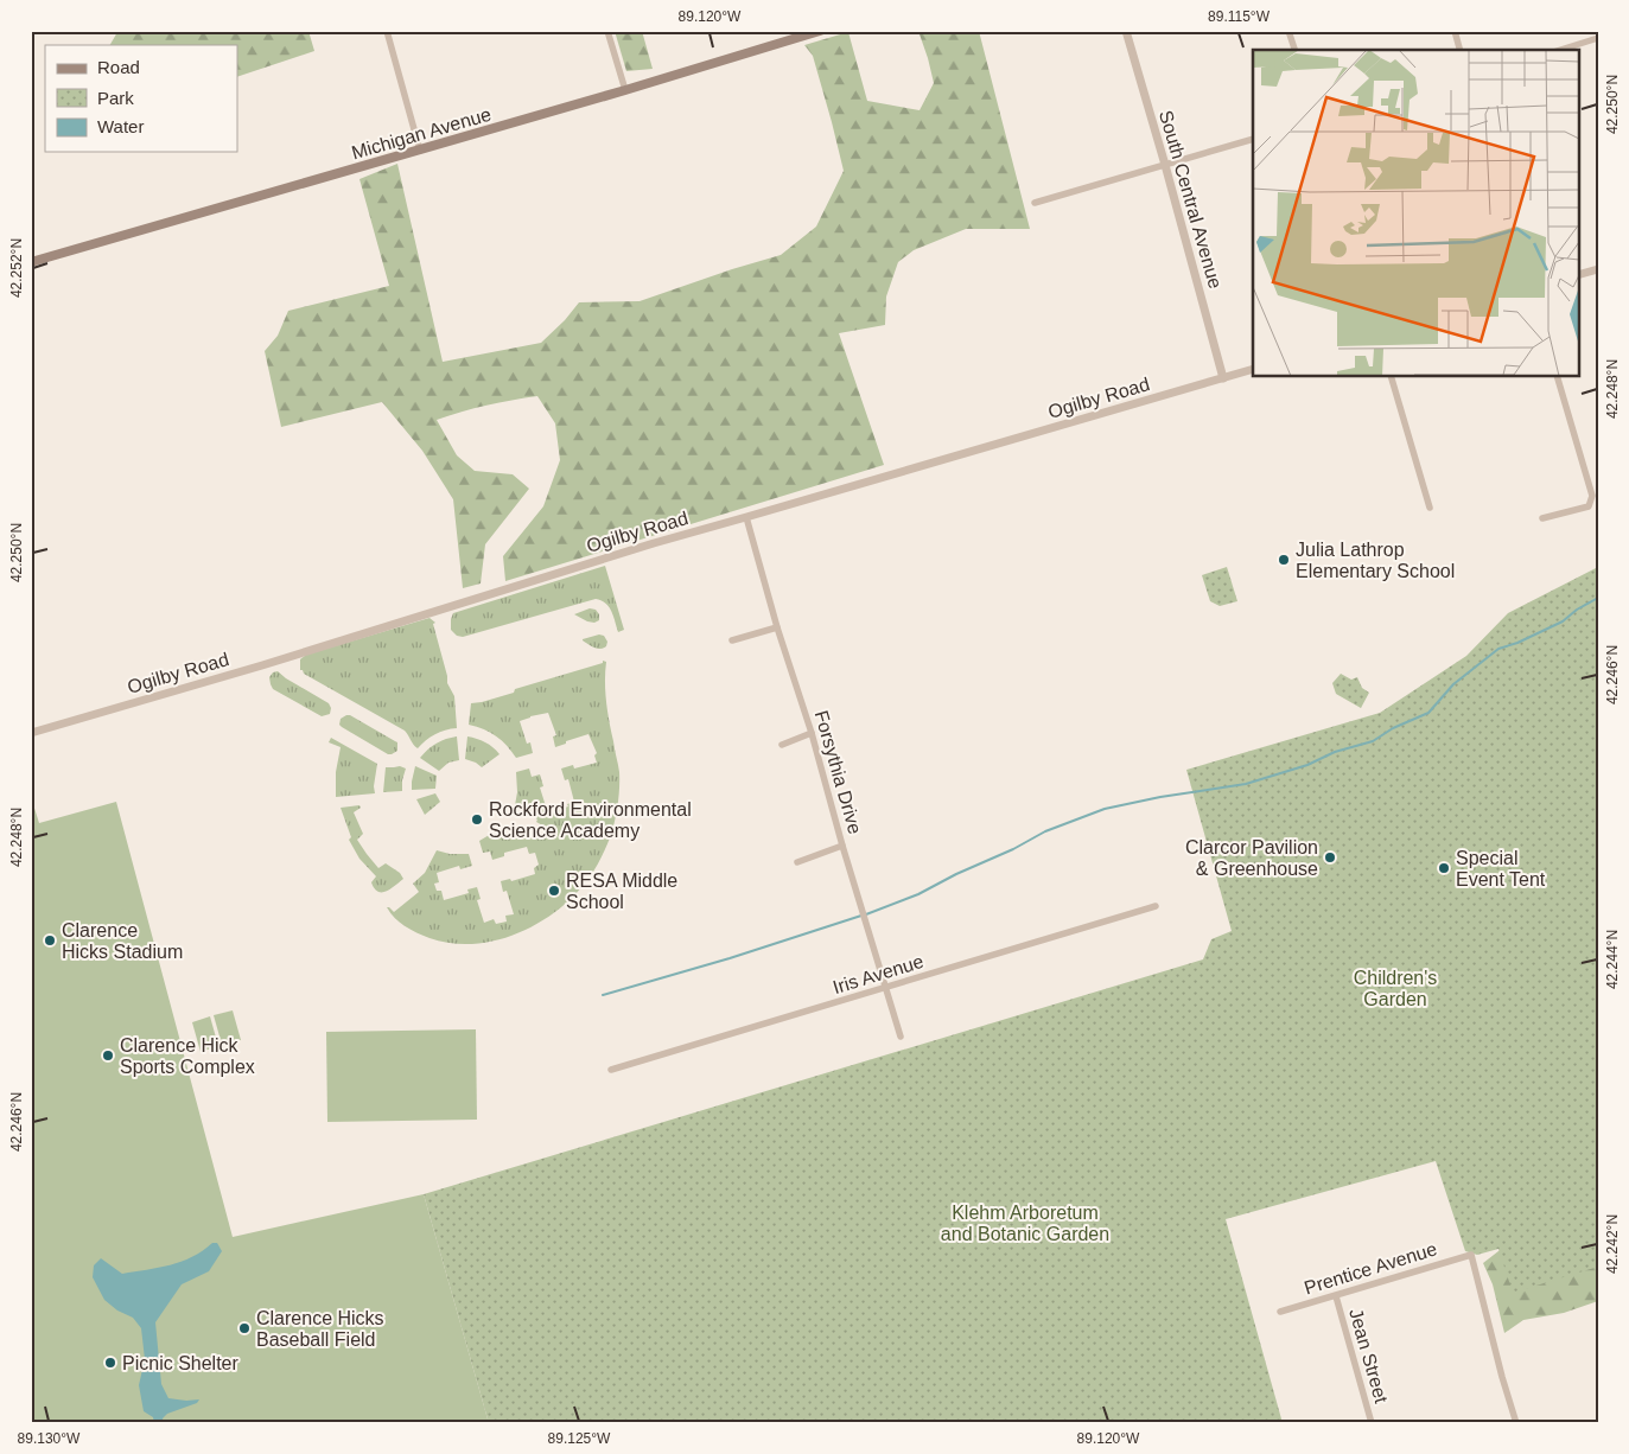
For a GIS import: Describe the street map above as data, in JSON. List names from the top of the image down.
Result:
{
  "streets": {
    "main road": ["Michigan Avenue"],
    "street": [
      "South Central Avenue",
      "Ogilby Road",
      "Forsythia Drive",
      "Iris Avenue",
      "Prentice Avenue",
      "Jean Street"
    ]
  },
  "crossings": [
    ["South Central Avenue", "Ogilby Road"],
    ["Ogilby Road", "Forsythia Drive"],
    ["Forsythia Drive", "Iris Avenue"],
    ["Prentice Avenue", "Jean Street"]
  ],
  "parks": ["Children's Garden", "Klehm Arboretum and Botanic Garden"],
  "places": [
    "Julia Lathrop Elementary School",
    "Rockford Environmental Science Academy",
    "Clarcor Pavilion & Greenhouse",
    "Special Event Tent",
    "RESA Middle School",
    "Clarence Hicks Stadium",
    "Clarence Hick Sports Complex",
    "Clarence Hicks Baseball Field",
    "Picnic Shelter"
  ],
  "legend": ["Road", "Park", "Water"],
  "coordinates": [
    "89.120°W",
    "89.115°W",
    "42.250°N",
    "42.252°N",
    "42.248°N",
    "42.246°N",
    "42.244°N",
    "42.242°N",
    "89.130°W",
    "89.125°W"
  ]
}
